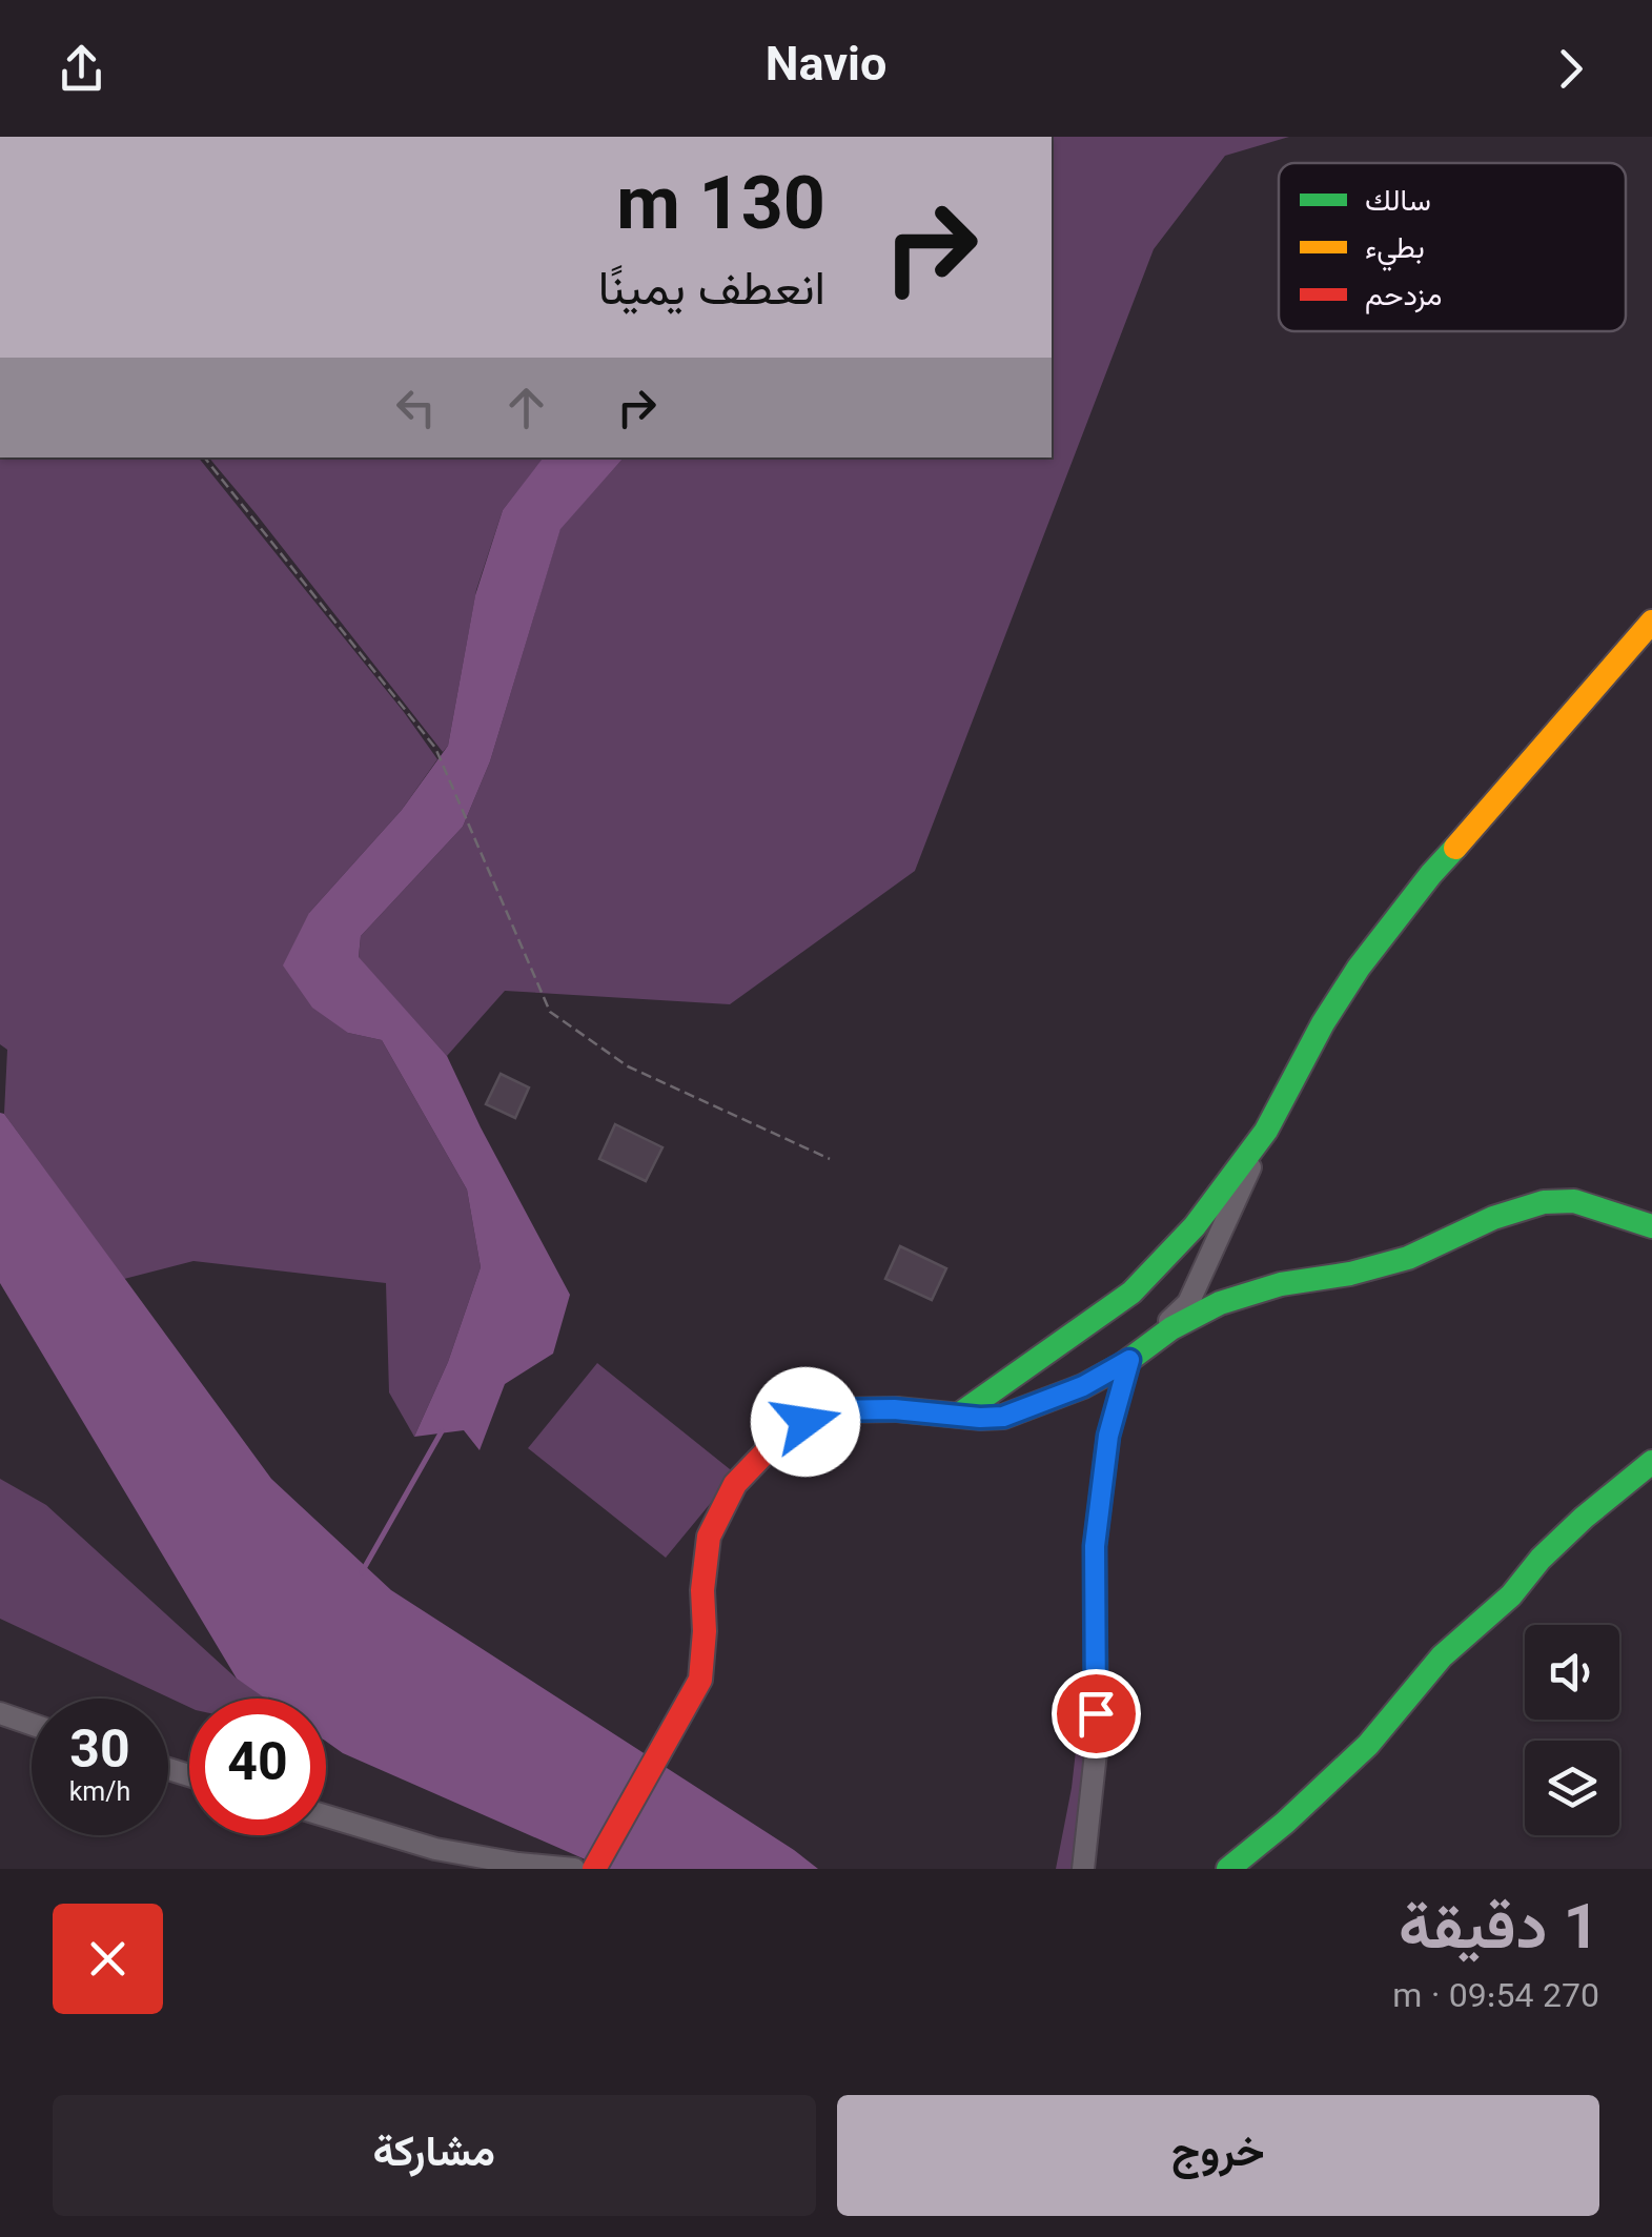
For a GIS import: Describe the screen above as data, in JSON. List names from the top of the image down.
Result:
{
  "legend": ["سالك", "بطيء", "مزدحم"],
  "page": {
    "header": "Navio",
    "turn": ["130 m", "انعطف يمينًا"],
    "speed": "30 km/h",
    "limit": "40",
    "heading": ["1 دقيقة", "270 m · 09:54"],
    "buttons": ["خروج", "مشاركة"]
  }
}
